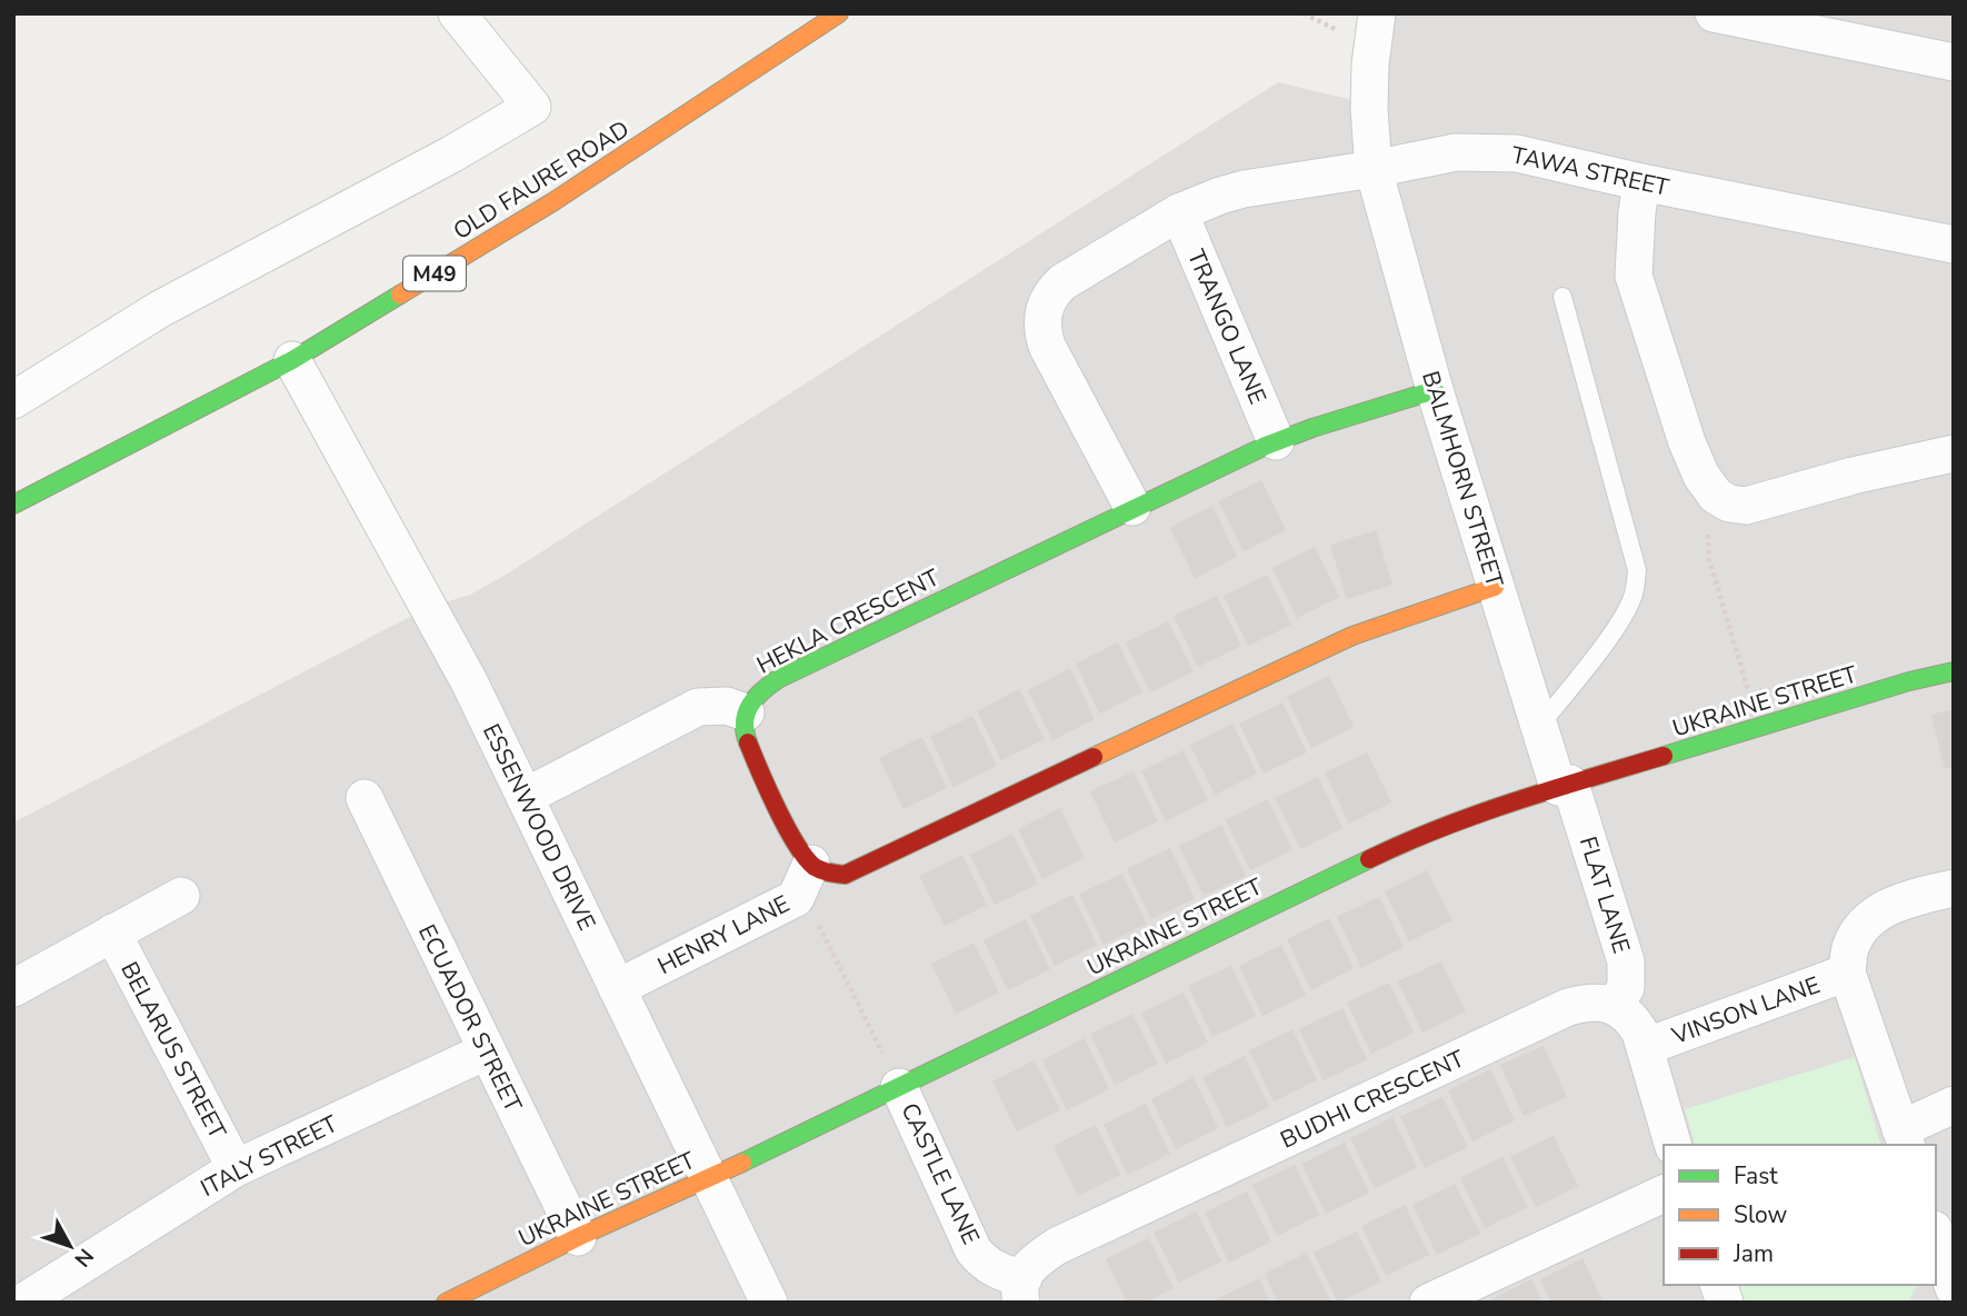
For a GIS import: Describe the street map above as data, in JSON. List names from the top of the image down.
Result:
{
  "streets": {
    "street": [
      "TAWA STREET",
      "OLD FAURE ROAD",
      "M49",
      "TRANGO LANE",
      "BALMHORN STREET",
      "HEKLA CRESCENT",
      "UKRAINE STREET",
      "ESSENWOOD DRIVE",
      "FLAT LANE",
      "HENRY LANE",
      "VINSON LANE",
      "ECUADOR STREET",
      "BELARUS STREET",
      "BUDHI CRESCENT",
      "ITALY STREET",
      "CASTLE LANE"
    ]
  },
  "crossings": [
    ["TAWA STREET", "TRANGO LANE"],
    ["TAWA STREET", "BALMHORN STREET"],
    ["TAWA STREET", "HEKLA CRESCENT"],
    ["OLD FAURE ROAD", "ESSENWOOD DRIVE"],
    ["TRANGO LANE", "HEKLA CRESCENT"],
    ["BALMHORN STREET", "HEKLA CRESCENT"],
    ["BALMHORN STREET", "UKRAINE STREET"],
    ["BALMHORN STREET", "FLAT LANE"],
    ["UKRAINE STREET", "ESSENWOOD DRIVE"],
    ["UKRAINE STREET", "FLAT LANE"],
    ["UKRAINE STREET", "ECUADOR STREET"],
    ["UKRAINE STREET", "CASTLE LANE"],
    ["ESSENWOOD DRIVE", "HENRY LANE"],
    ["FLAT LANE", "BUDHI CRESCENT"],
    ["ECUADOR STREET", "ITALY STREET"],
    ["BELARUS STREET", "ITALY STREET"],
    ["BUDHI CRESCENT", "CASTLE LANE"]
  ],
  "legend": ["Fast", "Slow", "Jam"],
  "north": "bottom right"
}
